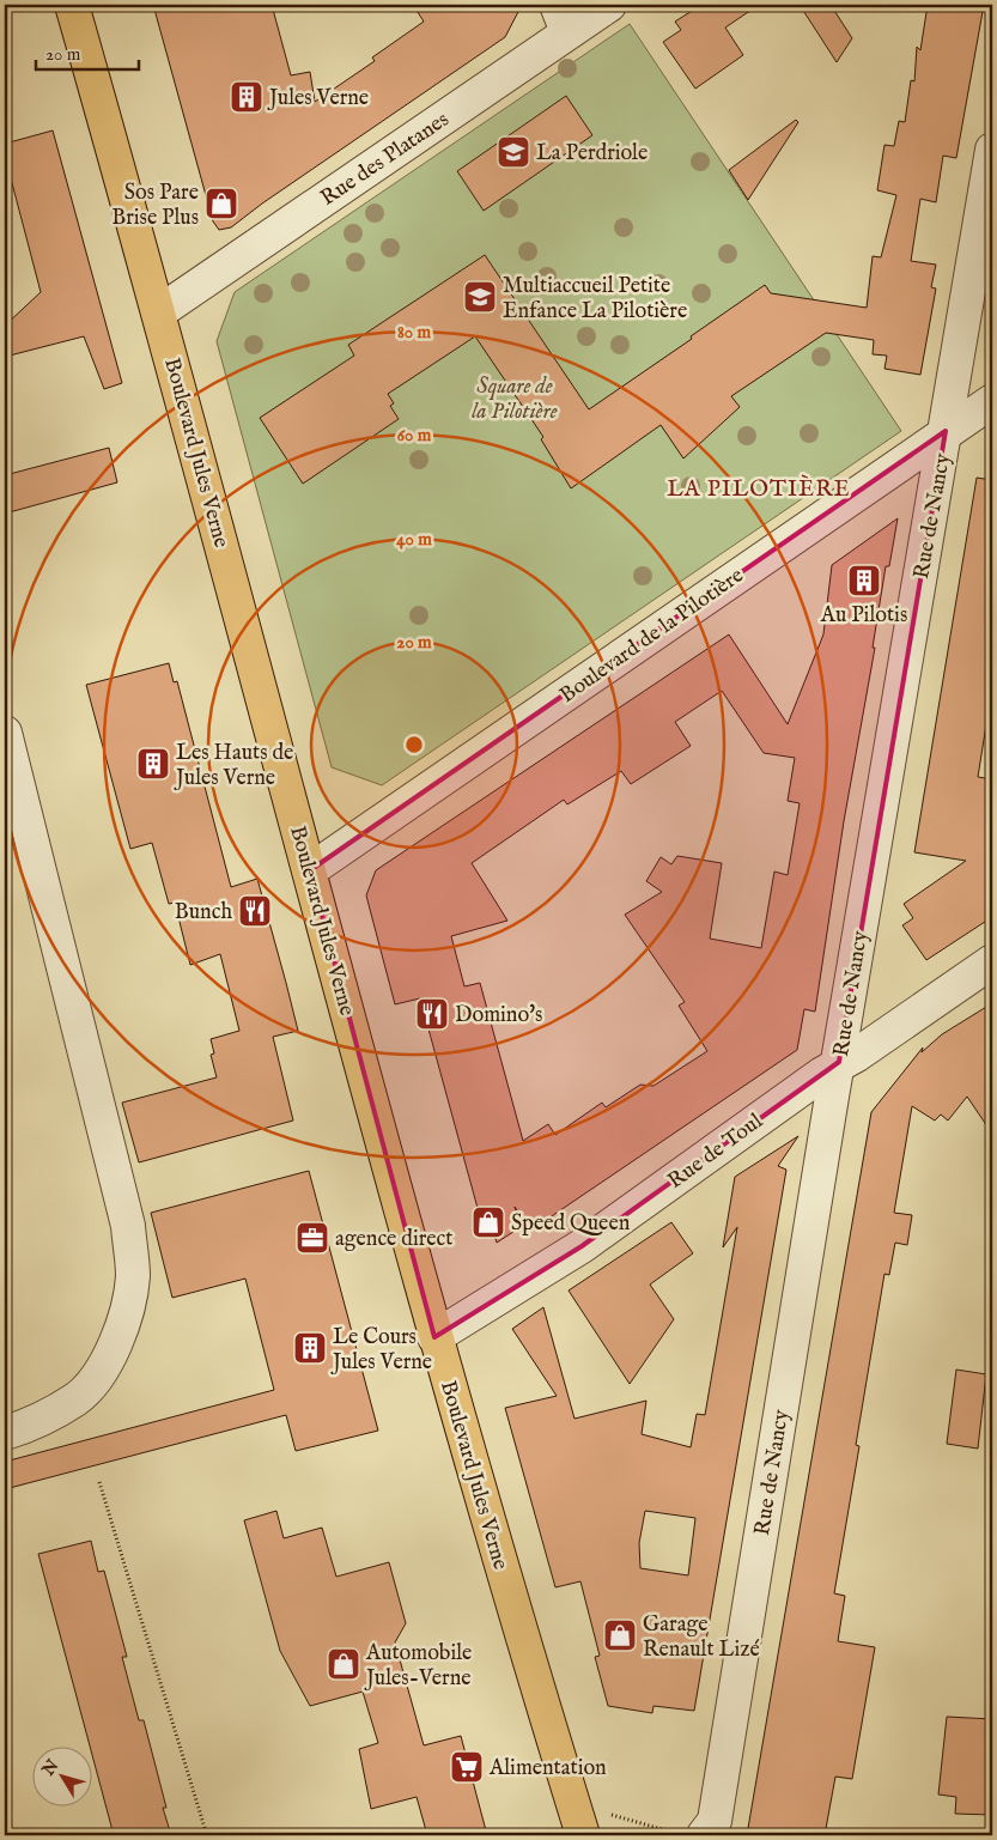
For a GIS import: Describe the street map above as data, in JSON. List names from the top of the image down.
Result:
{
  "streets": {
    "main road": ["Boulevard Jules Verne"],
    "street": [
      "Rue des Platanes",
      "Rue de Nancy",
      "Boulevard de la Pilotière",
      "Rue de Toul"
    ]
  },
  "crossings": [
    ["Rue des Platanes", "Boulevard Jules Verne"],
    ["Boulevard Jules Verne", "Boulevard de la Pilotière"],
    ["Boulevard Jules Verne", "Rue de Toul"],
    ["Rue de Nancy", "Boulevard de la Pilotière"],
    ["Rue de Nancy", "Rue de Toul"]
  ],
  "districts": ["LA PILOTIÈRE"],
  "parks": ["Square de la Pilotière"],
  "places": {
    "building": [
      "Jules Verne",
      "Au Pilotis",
      "Les Hauts de Jules Verne",
      "Le Cours Jules Verne"
    ],
    "school or university": ["La Perdriole", "Multiaccueil Petite Enfance La Pilotière"],
    "shop": [
      "Sos Pare Brise Plus",
      "Speed Queen",
      "Garage Renault Lizé",
      "Automobile Jules-Verne"
    ],
    "restaurant": ["Bunch", "Domino's"],
    "office": ["agence direct"],
    "supermarket": ["Alimentation"]
  },
  "scale_bar": "20 m",
  "north": "top left",
  "rings": [
    "80 m",
    "60 m",
    "40 m",
    "20 m"
  ]
}
